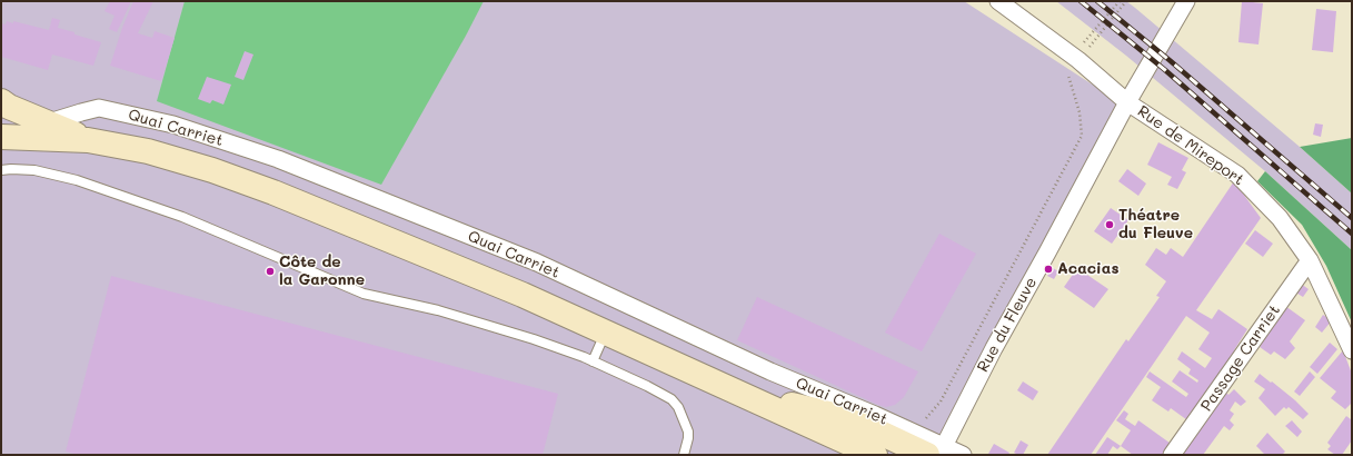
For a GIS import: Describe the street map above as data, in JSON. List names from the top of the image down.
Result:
{
  "streets": {
    "main road": ["Quai Carriet"],
    "street": ["Rue de Mireport", "Rue du Fleuve", "Passage Carriet"]
  },
  "crossings": [
    ["Quai Carriet", "Rue du Fleuve"],
    ["Rue de Mireport", "Rue du Fleuve"],
    ["Rue de Mireport", "Passage Carriet"]
  ],
  "places": ["Théatre du Fleuve", "Acacias", "Côte de la Garonne"]
}
